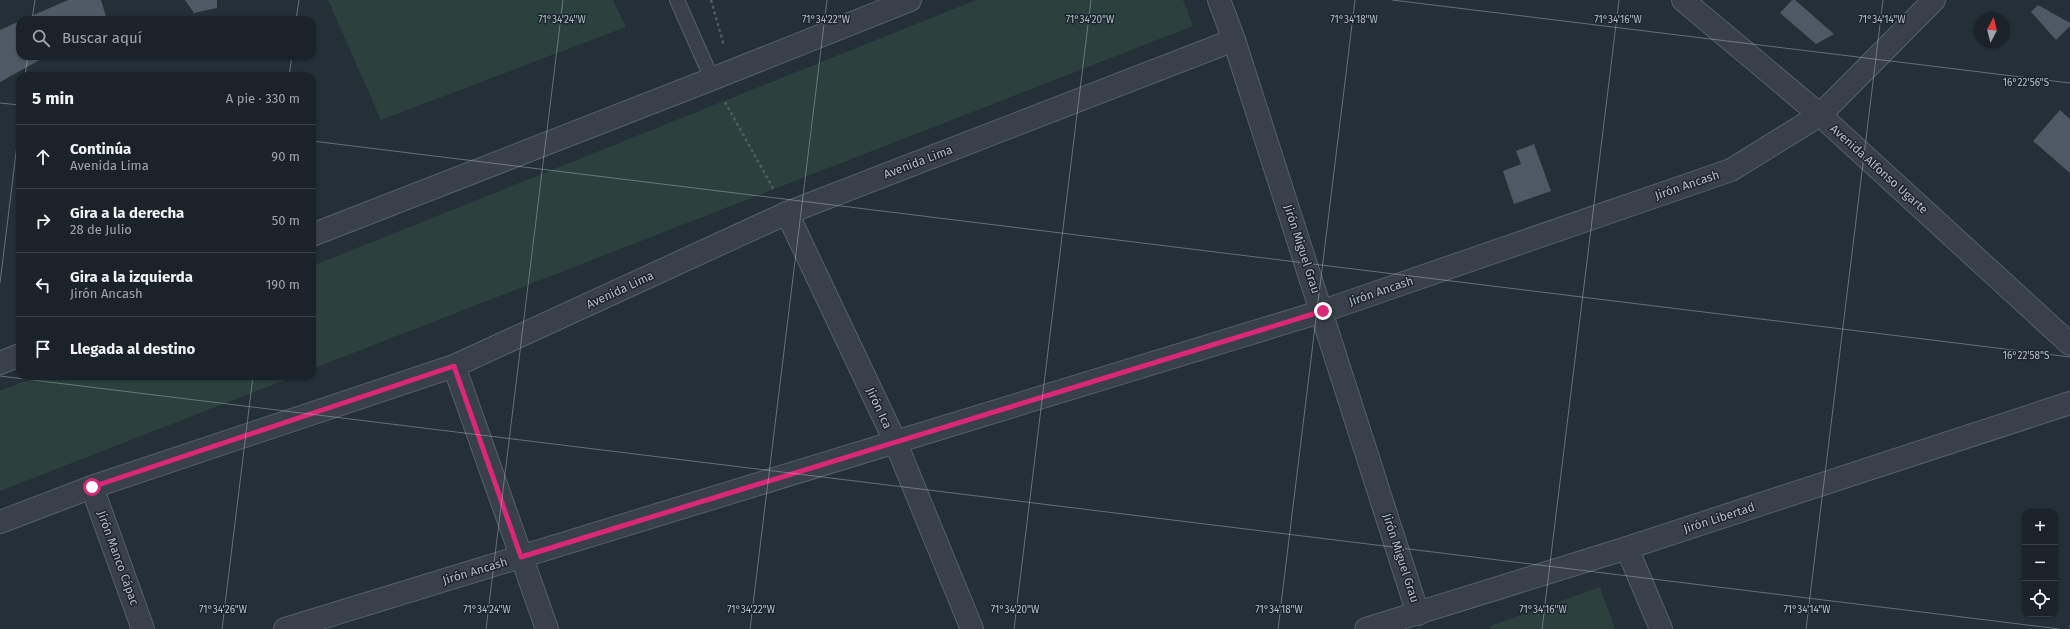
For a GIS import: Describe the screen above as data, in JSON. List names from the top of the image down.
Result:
{
  "streets": {
    "street": [
      "Avenida Lima",
      "Avenida Alfonso Ugarte",
      "Jirón Ancash",
      "Jirón Miguel Grau",
      "Jirón Ica",
      "Jirón Libertad",
      "Jirón Manco Cápac"
    ]
  },
  "crossings": [
    ["Avenida Lima", "Jirón Miguel Grau"],
    ["Avenida Lima", "Jirón Ica"],
    ["Avenida Lima", "Jirón Manco Cápac"],
    ["Avenida Alfonso Ugarte", "Jirón Ancash"],
    ["Jirón Ancash", "Jirón Miguel Grau"],
    ["Jirón Ancash", "Jirón Ica"],
    ["Jirón Miguel Grau", "Jirón Libertad"]
  ],
  "north": "top",
  "page": {
    "search": "Buscar aquí",
    "heading": ["5 min", "A pie · 330 m"],
    "list": [
      ["Continúa", "Avenida Lima", "90 m"],
      ["Gira a la derecha", "28 de Julio", "50 m"],
      ["Gira a la izquierda", "Jirón Ancash", "190 m"],
      "Llegada al destino"
    ],
    "map_buttons": ["+", "−"]
  },
  "coordinates": [
    "71°34'16\"W",
    "71°34'24\"W",
    "71°34'22\"W",
    "71°34'20\"W",
    "71°34'18\"W",
    "71°34'14\"W",
    "16°22'56\"S",
    "16°22'58\"S",
    "71°34'26\"W"
  ]
}
